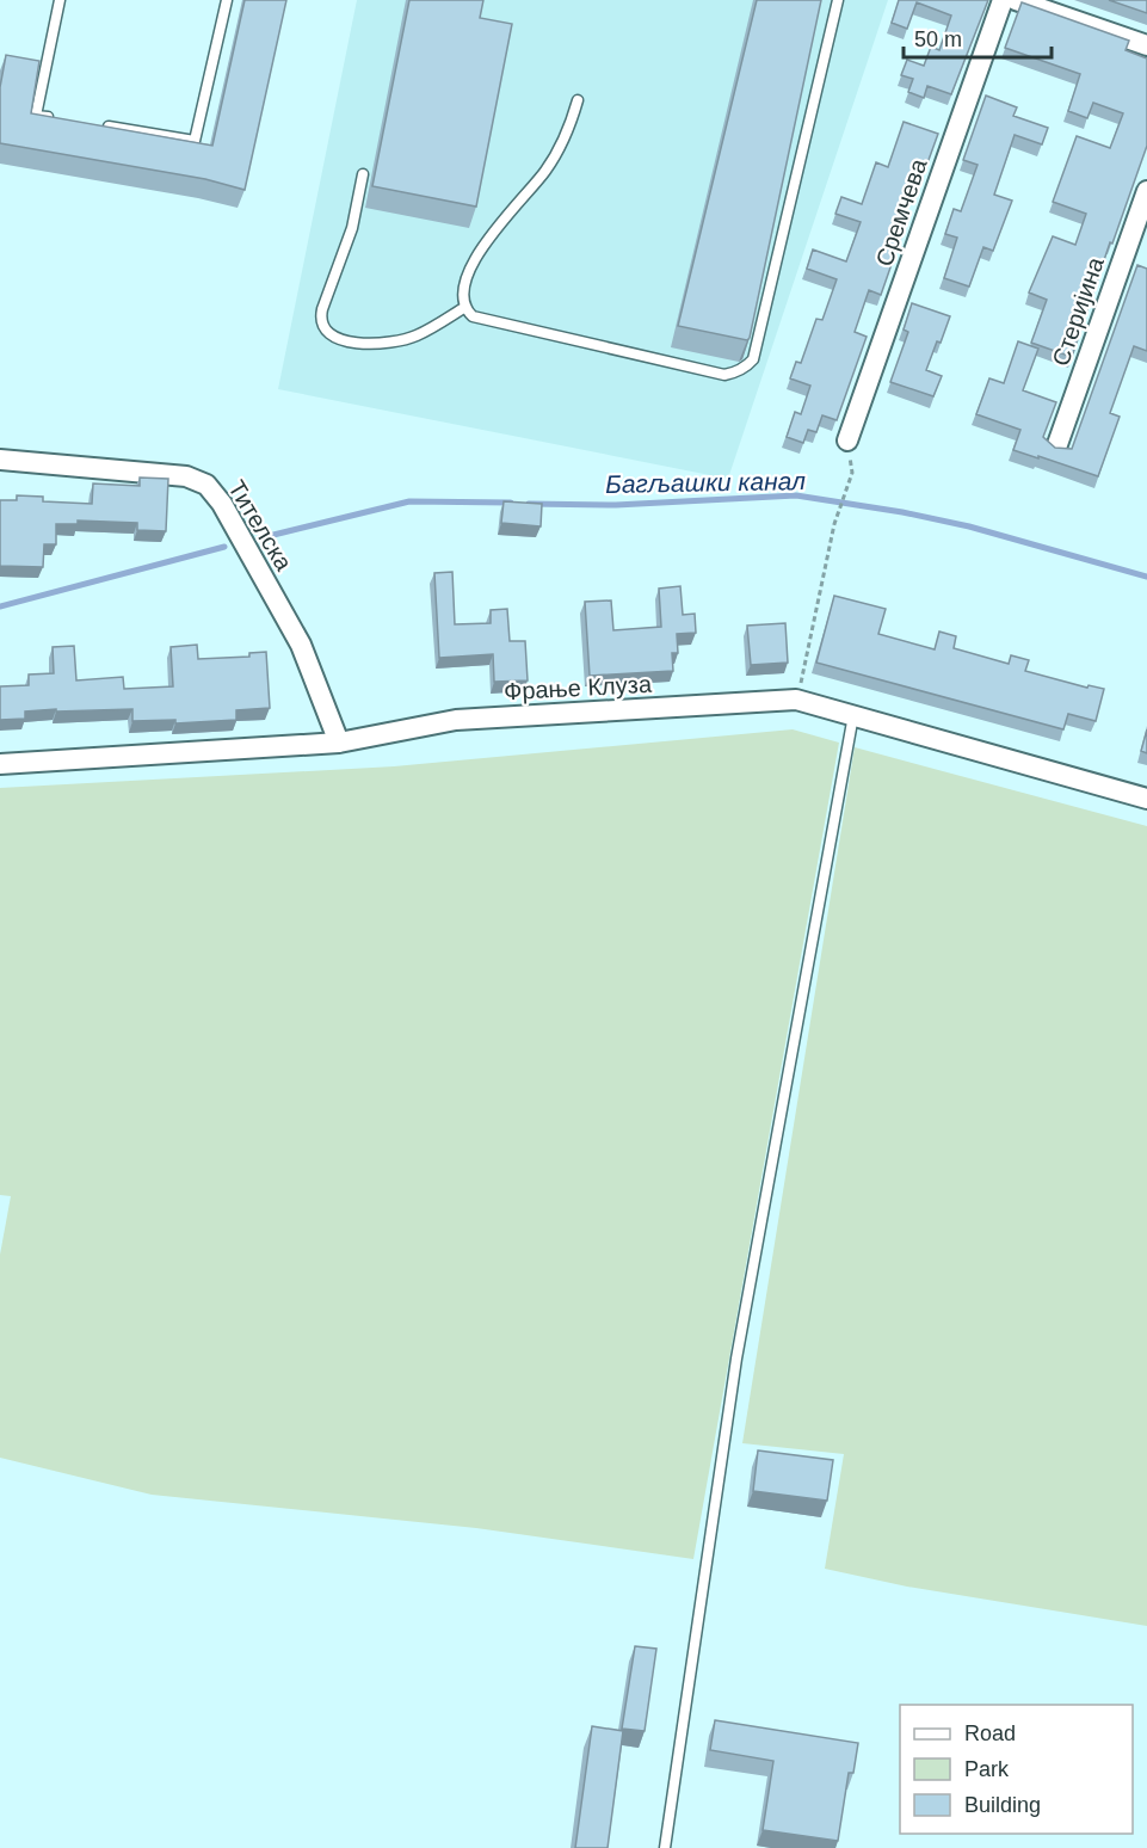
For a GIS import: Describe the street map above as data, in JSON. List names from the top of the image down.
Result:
{
  "streets": {
    "street": [
      "Сремчева",
      "Стеријина",
      "Тителска",
      "Фрање Клуза"
    ]
  },
  "crossings": [
    ["Тителска", "Фрање Клуза"]
  ],
  "water": ["Багљашки канал"],
  "legend": ["Road", "Park", "Building"],
  "scale_bar": "50 m"
}
